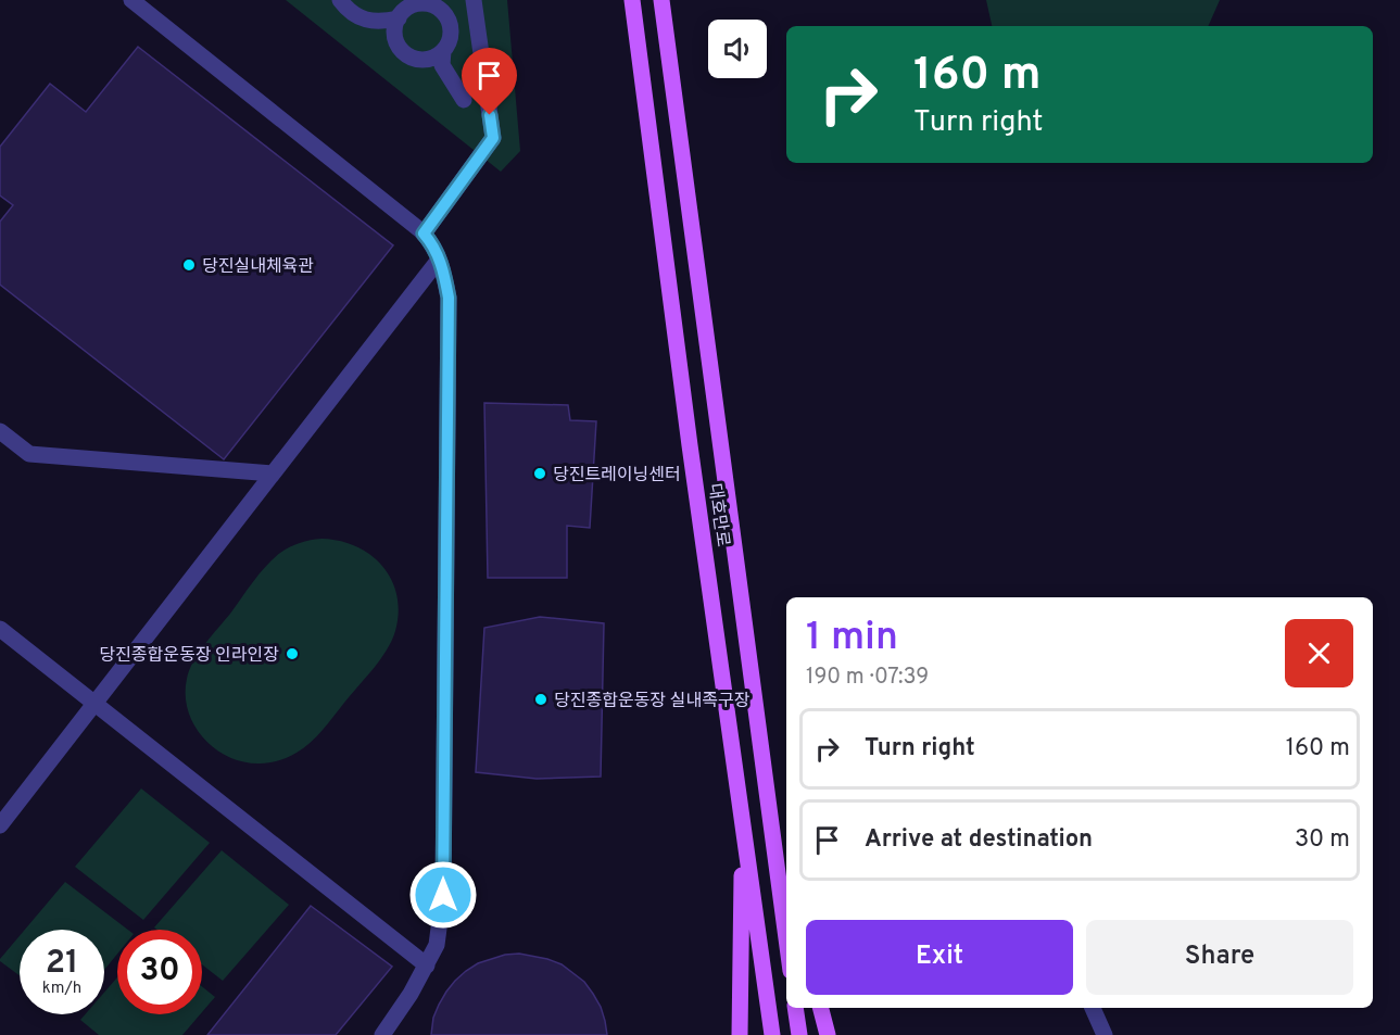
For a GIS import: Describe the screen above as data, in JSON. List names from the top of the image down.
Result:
{
  "streets": {
    "main road": ["대호만로"]
  },
  "places": [
    "당진실내체육관",
    "당진트레이닝센터",
    "당진종합운동장 인라인장",
    "당진종합운동장 실내족구장"
  ],
  "page": {
    "turn": ["160 m", "Turn right"],
    "heading": ["1 min", "190 m · 07:39"],
    "list": [
      {
        "name": "Turn right",
        "value": "160 m"
      },
      {
        "name": "Arrive at destination",
        "value": "30 m"
      }
    ],
    "buttons": ["Exit", "Share"],
    "speed": "21 km/h",
    "limit": "30"
  }
}
